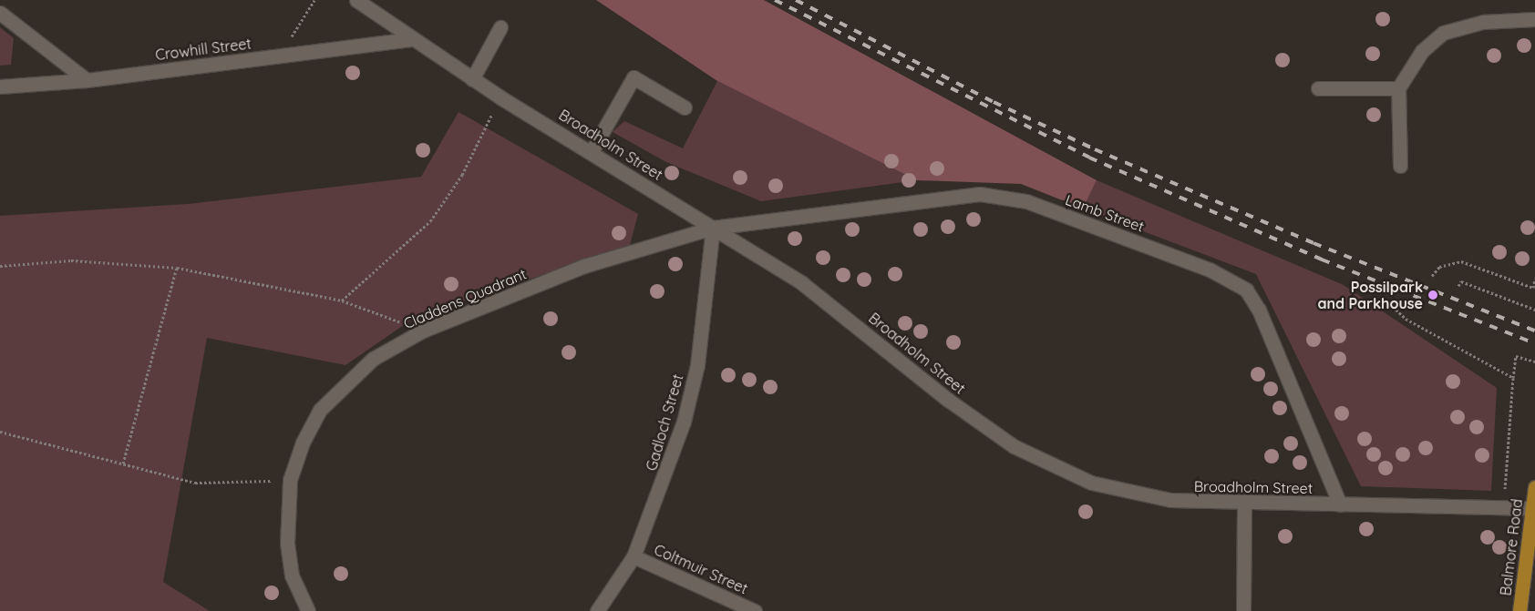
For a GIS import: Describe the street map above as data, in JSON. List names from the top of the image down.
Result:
{
  "streets": {
    "main road": ["Balmore Road"],
    "street": [
      "Crowhill Street",
      "Broadholm Street",
      "Lamb Street",
      "Claddens Quadrant",
      "Gadloch Street",
      "Coltmuir Street"
    ]
  },
  "crossings": [
    ["Crowhill Street", "Broadholm Street"],
    ["Broadholm Street", "Lamb Street"],
    ["Broadholm Street", "Claddens Quadrant"],
    ["Broadholm Street", "Gadloch Street"],
    ["Broadholm Street", "Balmore Road"],
    ["Lamb Street", "Claddens Quadrant"],
    ["Lamb Street", "Gadloch Street"],
    ["Claddens Quadrant", "Gadloch Street"],
    ["Gadloch Street", "Coltmuir Street"]
  ],
  "places": ["Possilpark and Parkhouse"]
}
